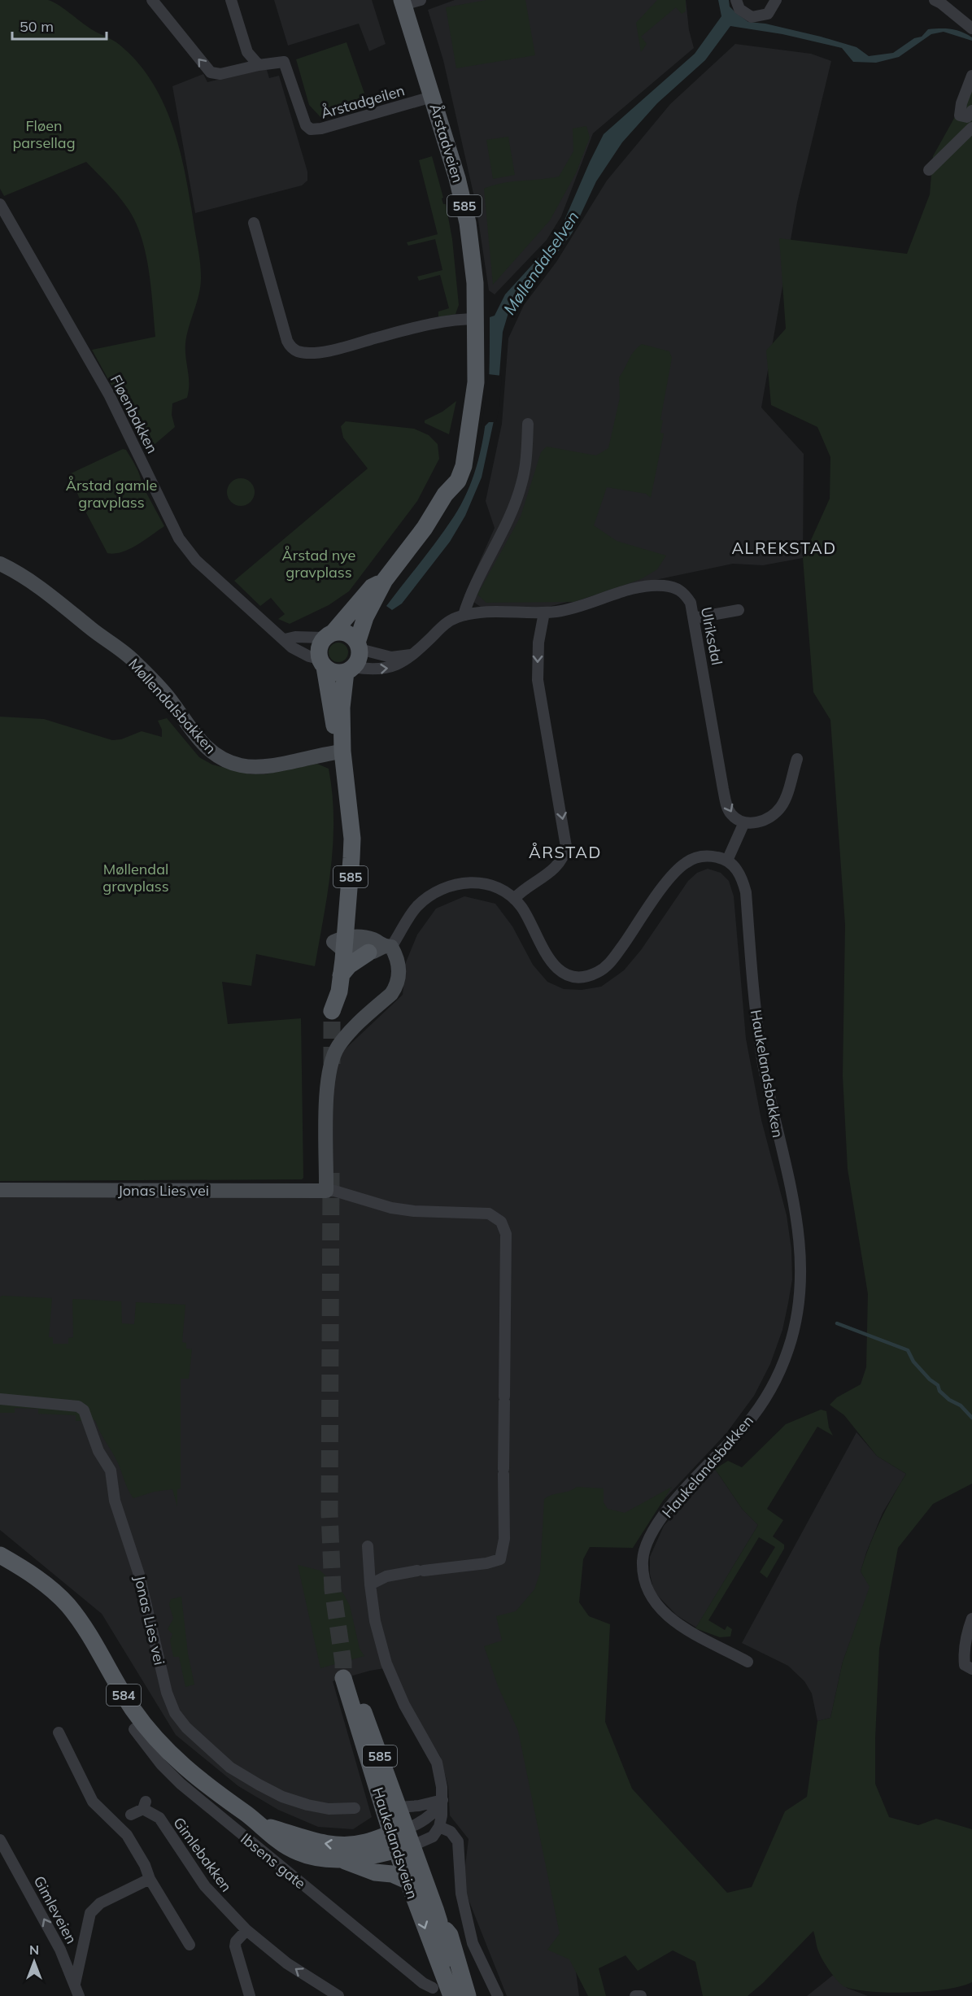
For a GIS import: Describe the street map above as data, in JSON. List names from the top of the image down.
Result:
{
  "streets": {
    "main road": [
      "Årstadveien",
      "585",
      "584",
      "Haukelandsveien",
      "Ibsens gate"
    ],
    "street": [
      "Årstadgeilen",
      "Fløenbakken",
      "Ulriksdal",
      "Møllendalsbakken",
      "Haukelandsbakken",
      "Jonas Lies vei",
      "Gimlebakken",
      "Gimleveien"
    ]
  },
  "crossings": [
    ["Årstadgeilen", "Årstadveien"],
    ["Årstadveien", "585"],
    ["585", "Fløenbakken"],
    ["585", "Ulriksdal"],
    ["585", "Møllendalsbakken"],
    ["Fløenbakken", "Ulriksdal"],
    ["584", "Haukelandsveien"],
    ["584", "Ibsens gate"],
    ["Haukelandsveien", "Ibsens gate"]
  ],
  "one_way": ["Gimlebakken", "Gimleveien"],
  "districts": ["ALREKSTAD", "ÅRSTAD"],
  "water": ["Møllendalselven"],
  "parks": [
    "Fløen parsellag",
    "Årstad gamle gravplass",
    "Årstad nye gravplass",
    "Møllendal gravplass"
  ],
  "scale_bar": "50 m",
  "north": "top"
}
